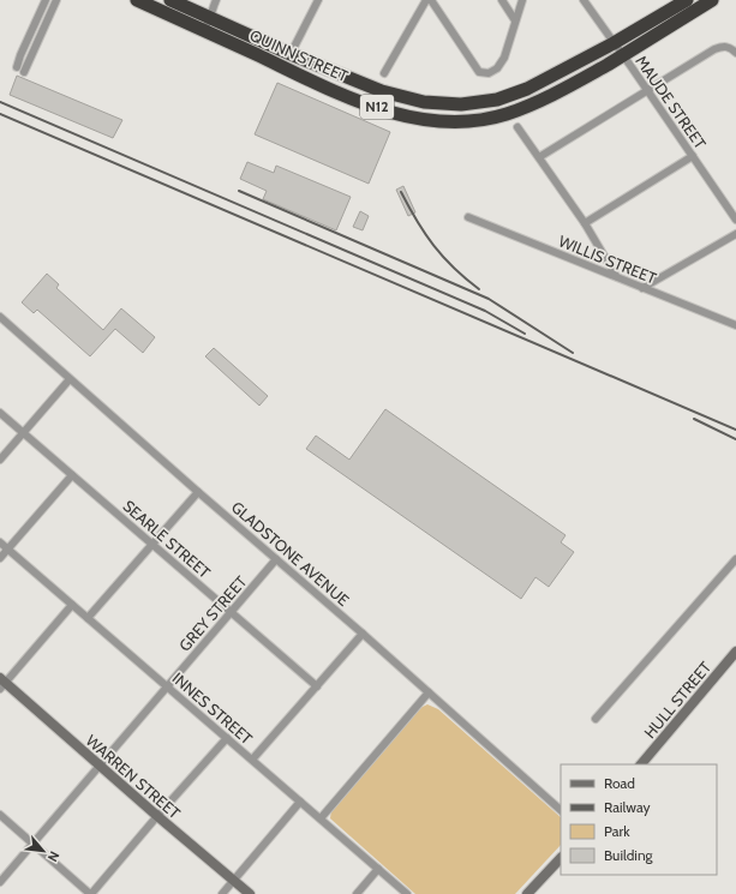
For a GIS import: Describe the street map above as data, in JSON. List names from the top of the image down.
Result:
{
  "streets": {
    "highway": ["QUINN STREET", "N12"],
    "street": [
      "MAUDE STREET",
      "WILLIS STREET",
      "SEARLE STREET",
      "GLADSTONE AVENUE",
      "GREY STREET",
      "HULL STREET",
      "INNES STREET",
      "WARREN STREET"
    ]
  },
  "crossings": [
    ["QUINN STREET", "MAUDE STREET"],
    ["SEARLE STREET", "GREY STREET"],
    ["GLADSTONE AVENUE", "GREY STREET"],
    ["GREY STREET", "INNES STREET"],
    ["GREY STREET", "WARREN STREET"]
  ],
  "legend": [
    "Road",
    "Railway",
    "Park",
    "Building"
  ],
  "north": "bottom right"
}
